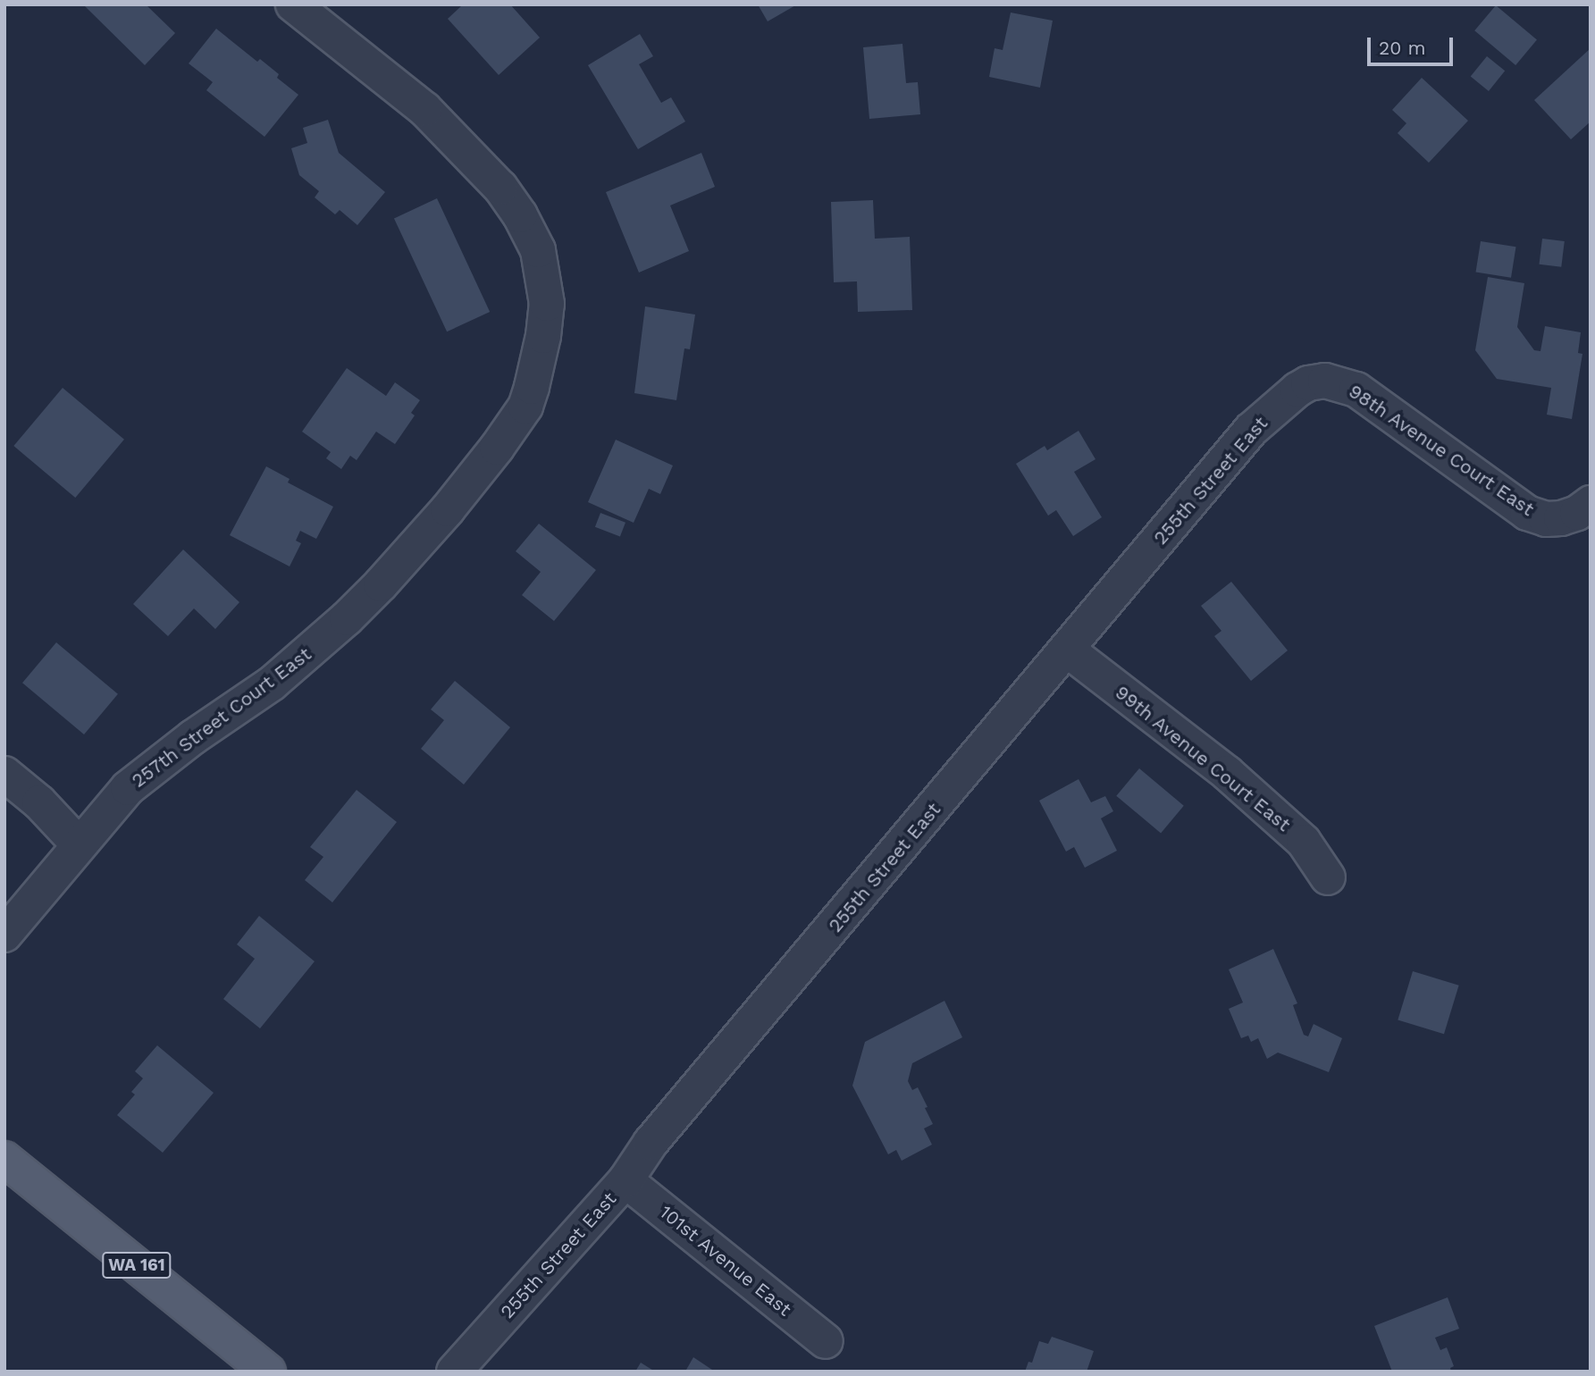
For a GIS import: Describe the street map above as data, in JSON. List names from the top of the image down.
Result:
{
  "streets": {
    "main road": ["WA 161"],
    "street": [
      "98th Avenue Court East",
      "255th Street East",
      "257th Street Court East",
      "99th Avenue Court East",
      "101st Avenue East"
    ]
  },
  "crossings": [
    ["98th Avenue Court East", "255th Street East"],
    ["255th Street East", "99th Avenue Court East"],
    ["255th Street East", "101st Avenue East"]
  ],
  "scale_bar": "20 m"
}
